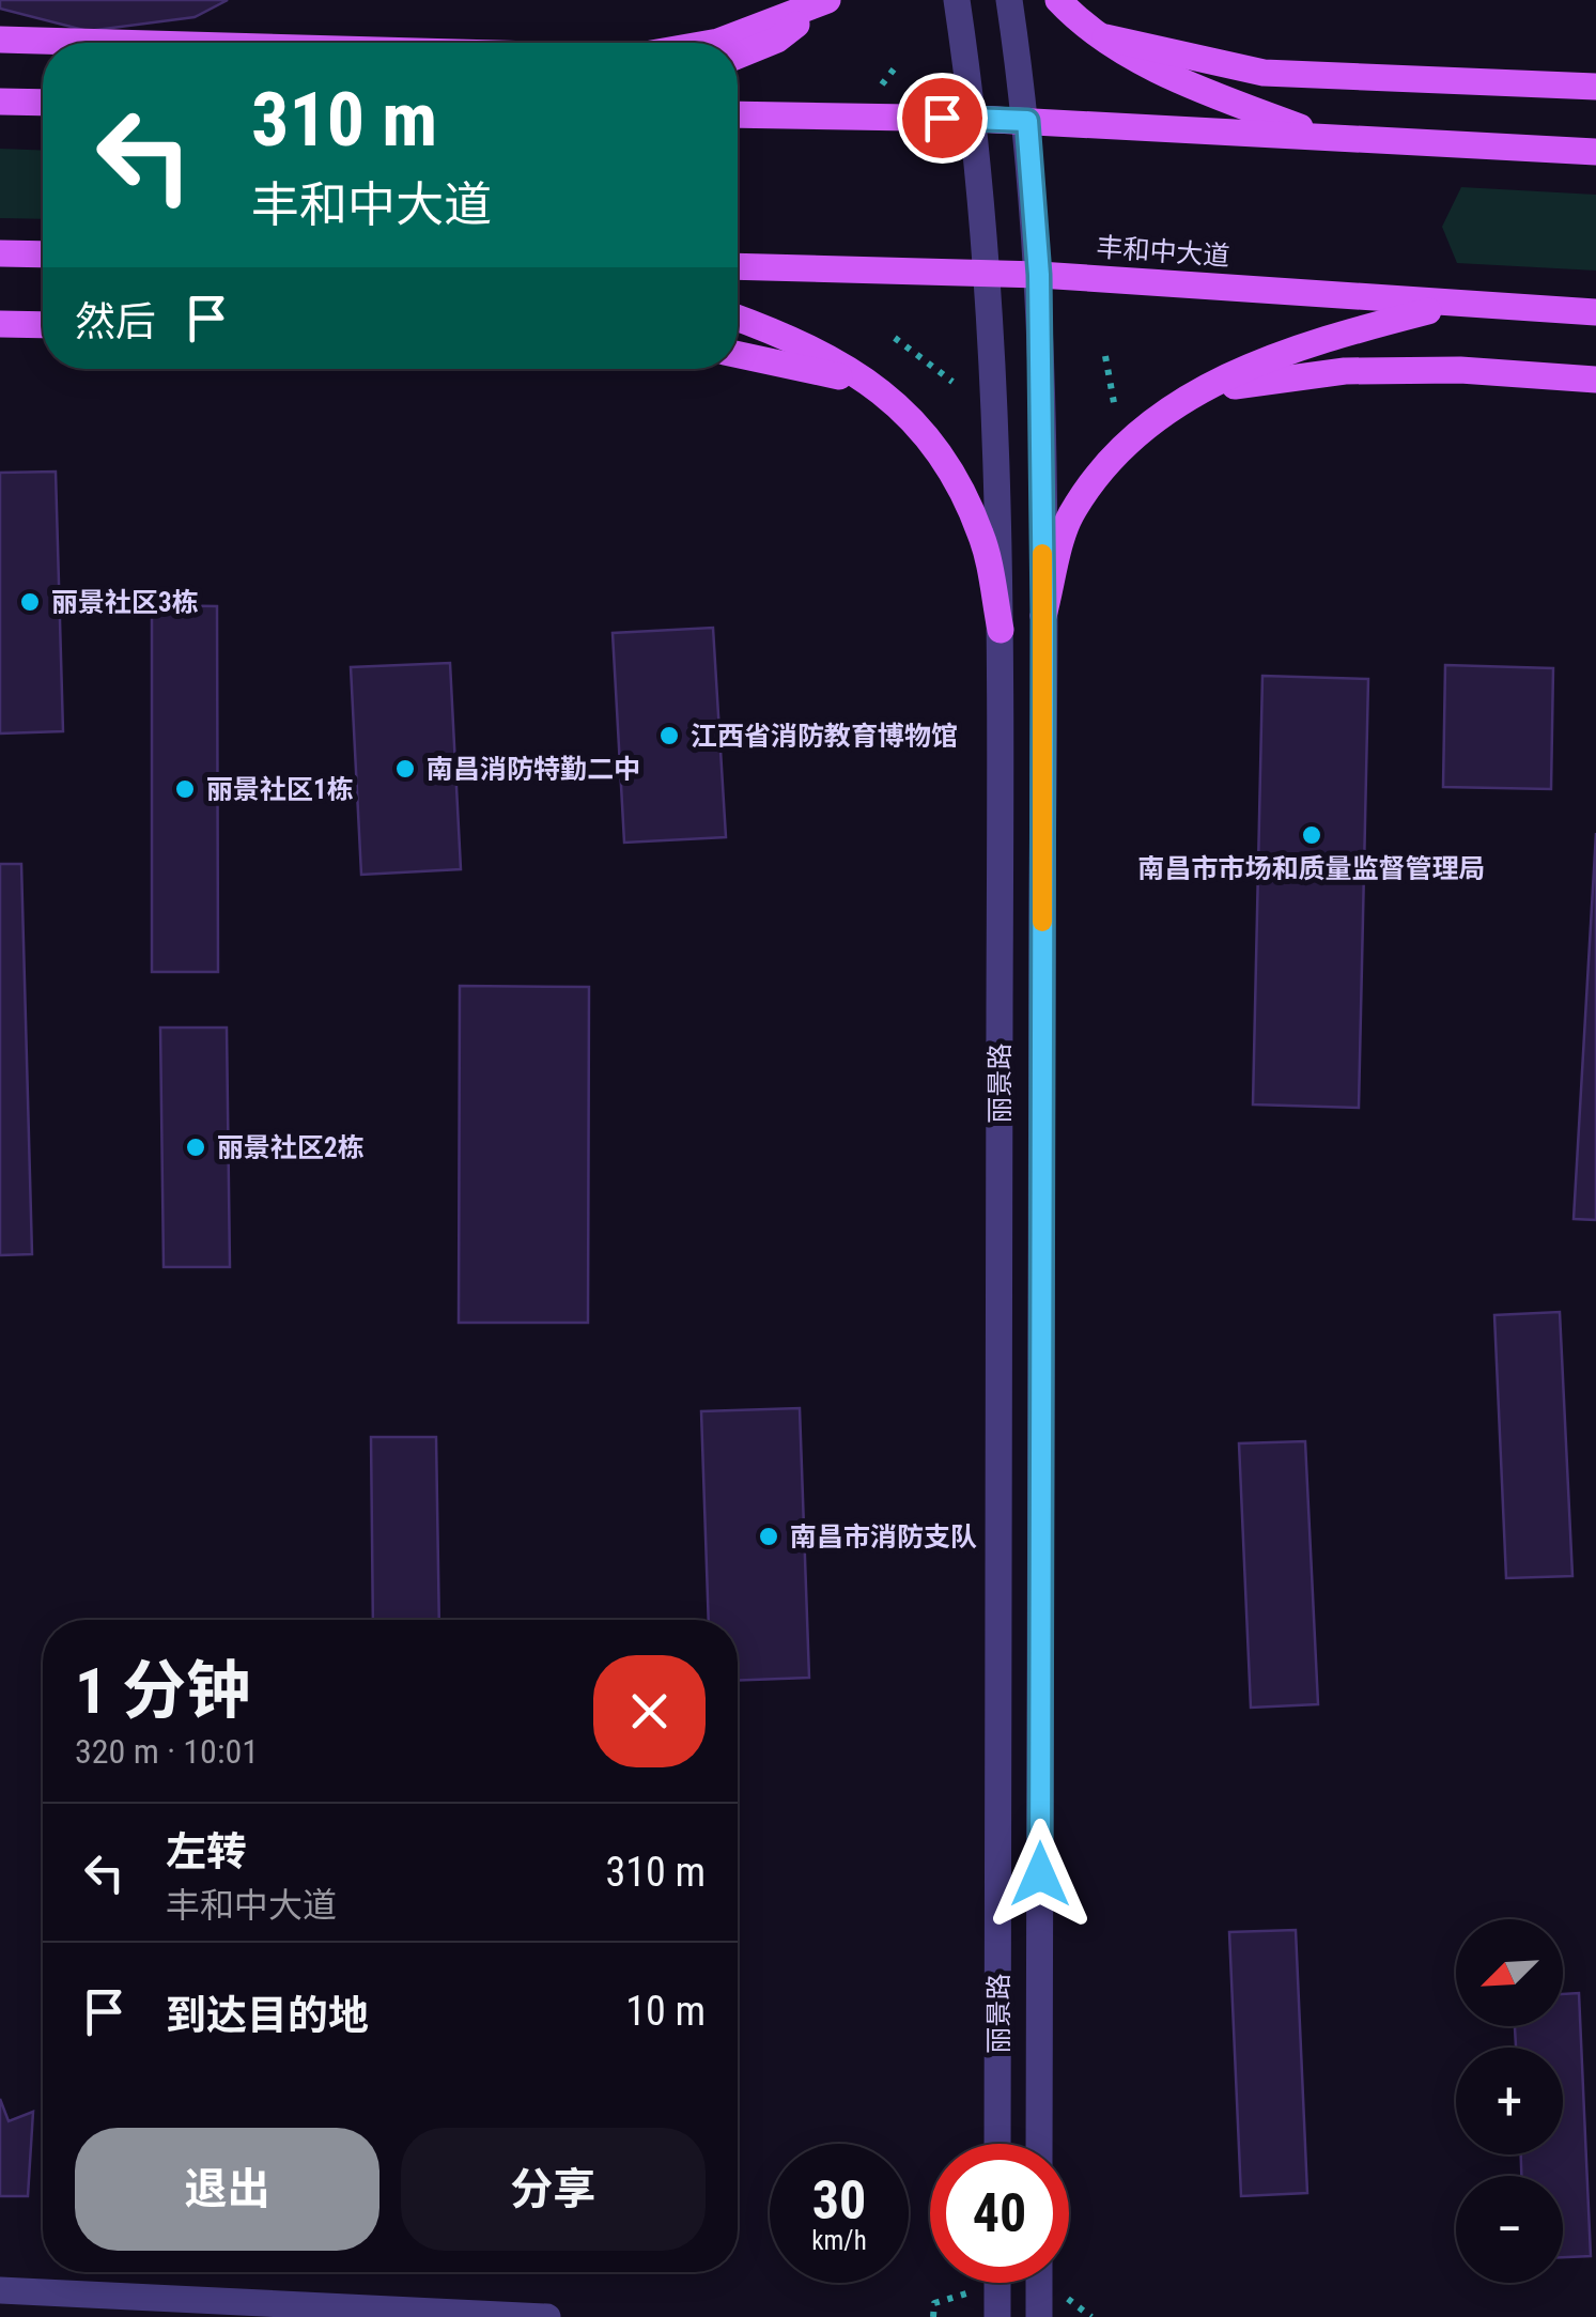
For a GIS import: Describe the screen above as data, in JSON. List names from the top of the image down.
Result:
{
  "streets": {
    "main road": ["丰和中大道"],
    "street": ["丽景路"]
  },
  "crossings": [
    ["丰和中大道", "丽景路"]
  ],
  "places": [
    "丽景社区3栋",
    "江西省消防教育博物馆",
    "南昌消防特勤二中",
    "丽景社区1栋",
    "南昌市市场和质量监督管理局",
    "丽景社区2栋",
    "南昌市消防支队"
  ],
  "north": "bottom left",
  "page": {
    "turn": ["310 m", "丰和中大道"],
    "then": "然后",
    "heading": ["1 分钟", "320 m · 10:01"],
    "list": [
      {
        "name": "左转",
        "note": "丰和中大道",
        "value": "310 m"
      },
      {
        "name": "到达目的地",
        "value": "10 m"
      }
    ],
    "map_buttons": ["+", "−"],
    "buttons": ["退出", "分享"],
    "speed": "30 km/h",
    "limit": "40"
  }
}
